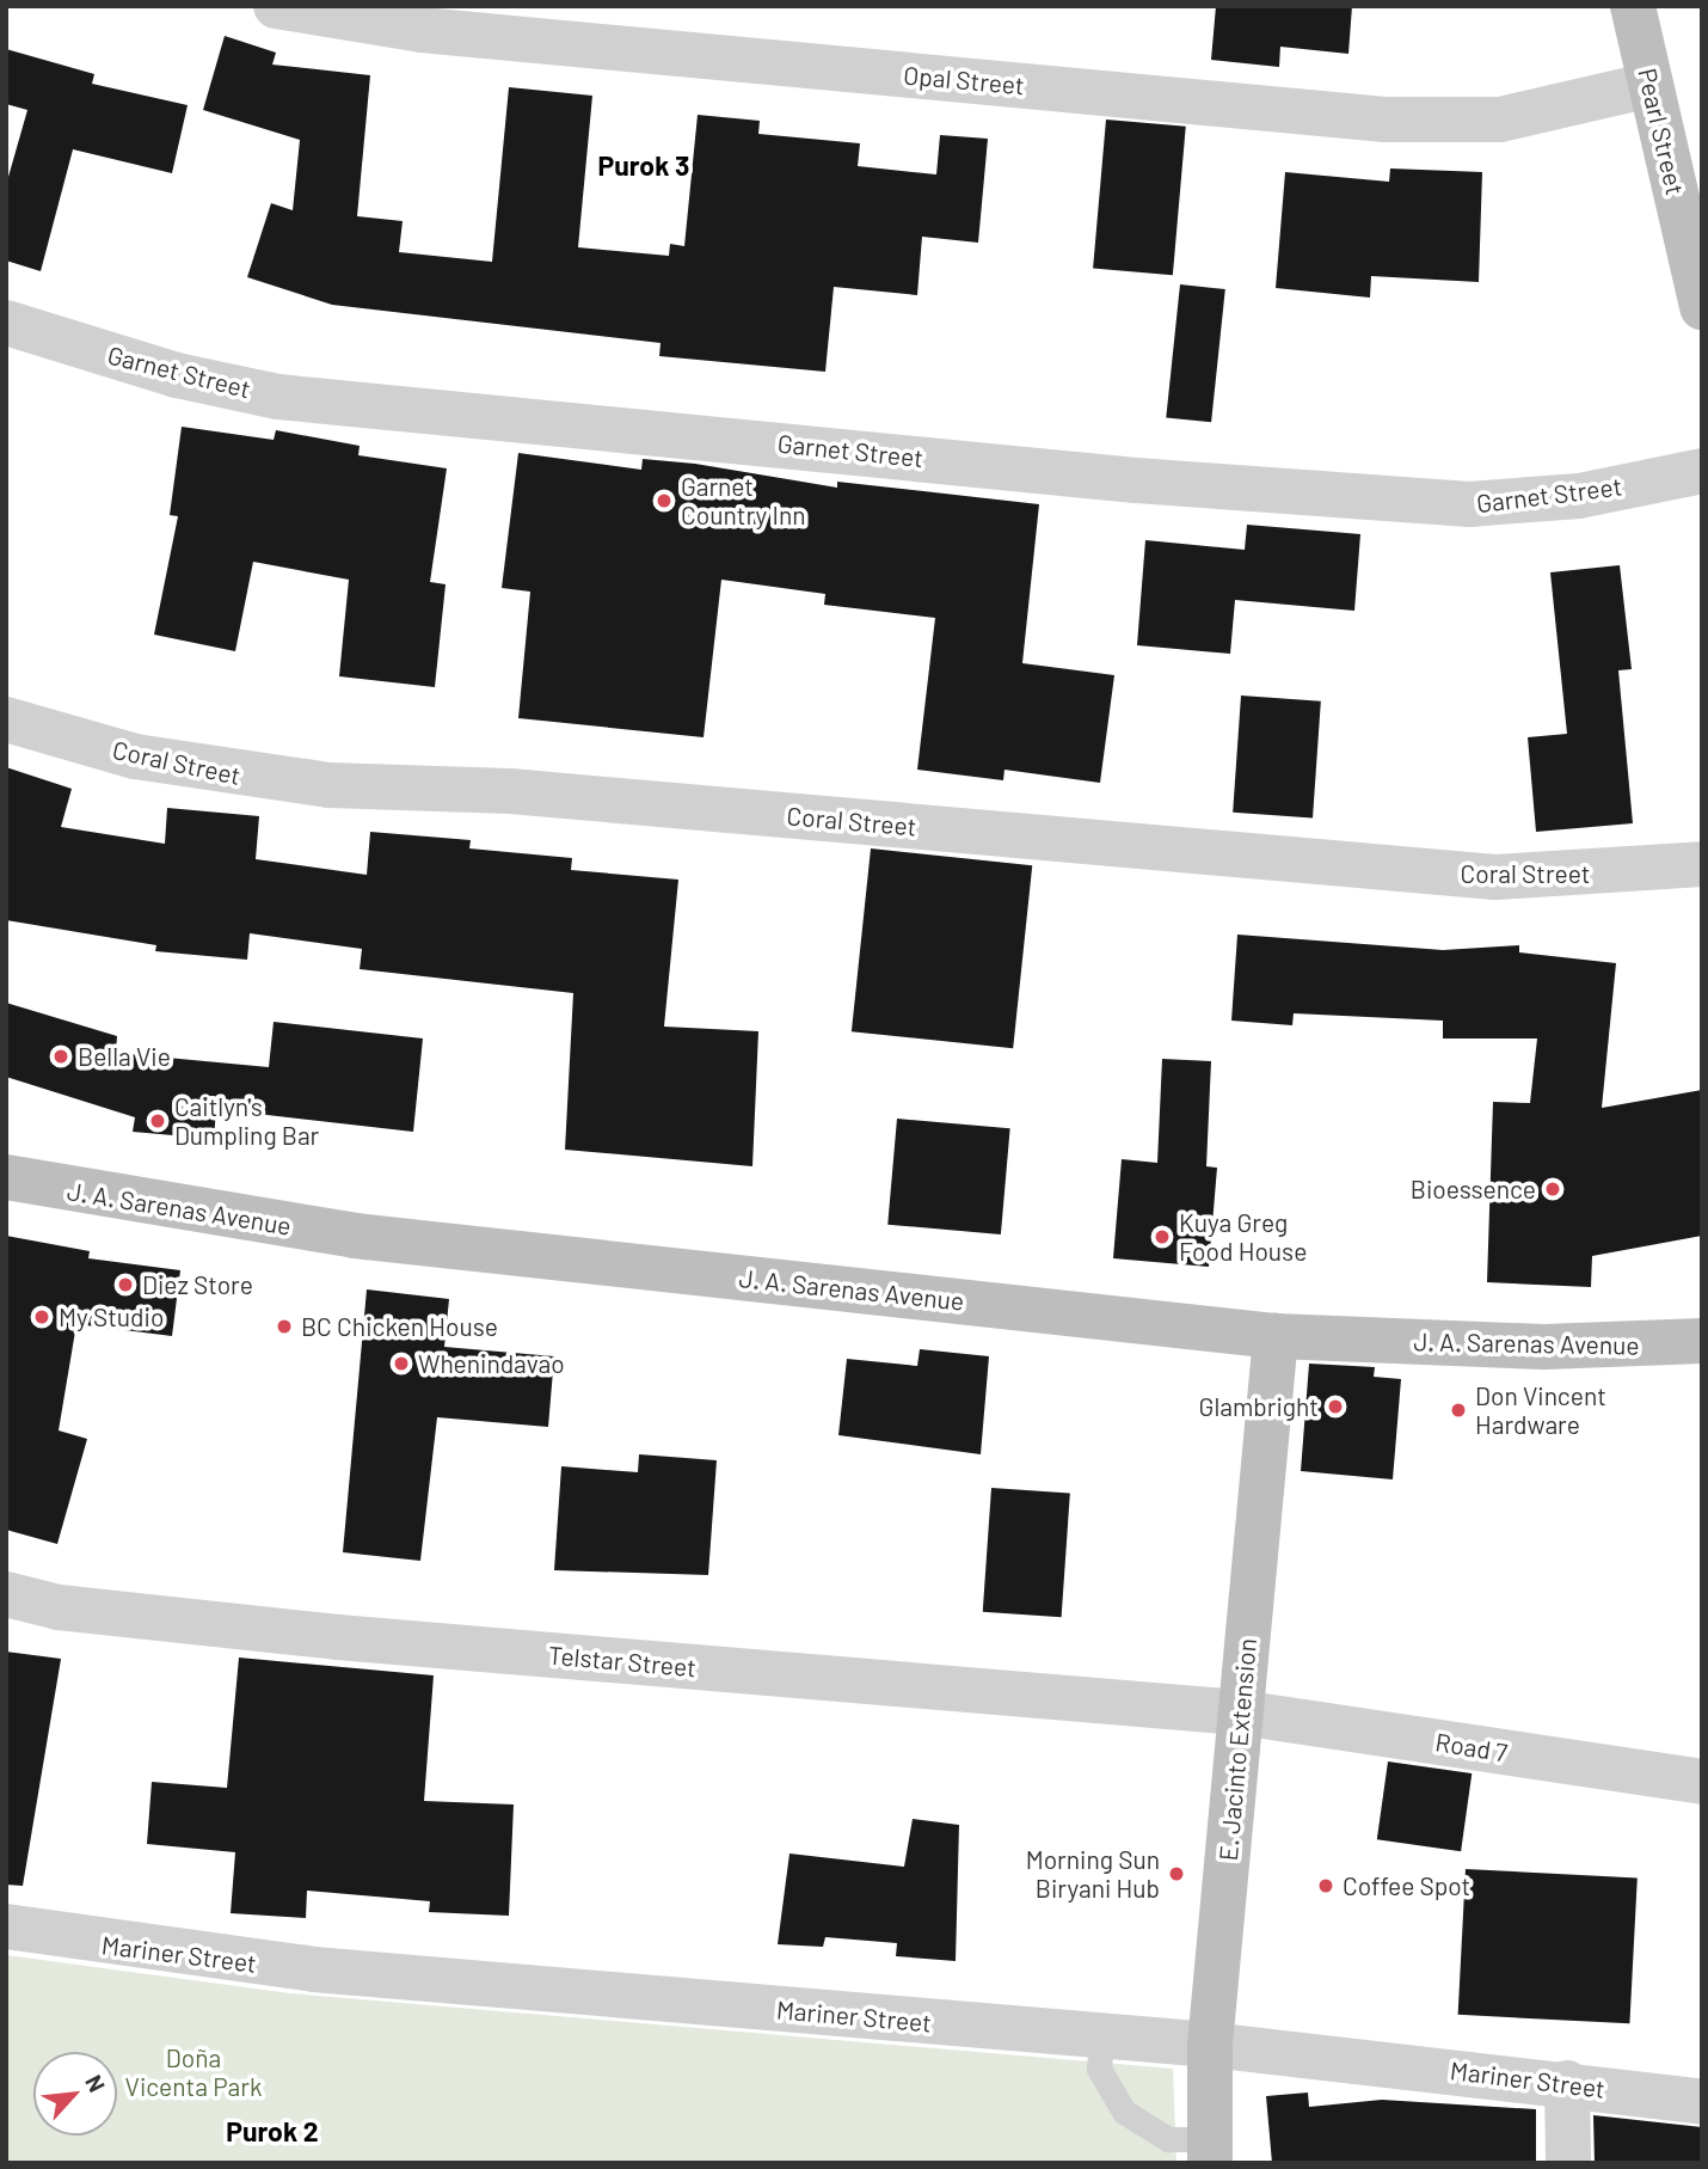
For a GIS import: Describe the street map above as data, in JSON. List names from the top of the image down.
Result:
{
  "streets": {
    "main road": ["Pearl Street", "J. A. Sarenas Avenue", "E. Jacinto Extension"],
    "street": [
      "Opal Street",
      "Garnet Street",
      "Coral Street",
      "Telstar Street",
      "Road 7",
      "Mariner Street"
    ]
  },
  "crossings": [
    ["Opal Street", "Pearl Street"],
    ["J. A. Sarenas Avenue", "E. Jacinto Extension"],
    ["Telstar Street", "Road 7"],
    ["Telstar Street", "E. Jacinto Extension"],
    ["Road 7", "E. Jacinto Extension"],
    ["E. Jacinto Extension", "Mariner Street"]
  ],
  "districts": ["Purok 3", "Purok 2"],
  "parks": ["Doña Vicenta Park"],
  "places": [
    "Garnet Country Inn",
    "Bella Vie",
    "Caitlyn's Dumpling Bar",
    "Bioessence",
    "Kuya Greg Food House",
    "Diez Store",
    "My Studio",
    "BC Chicken House",
    "Whenindavao",
    "Glambright",
    "Don Vincent Hardware",
    "Morning Sun Biryani Hub",
    "Coffee Spot"
  ],
  "north": "top right"
}
